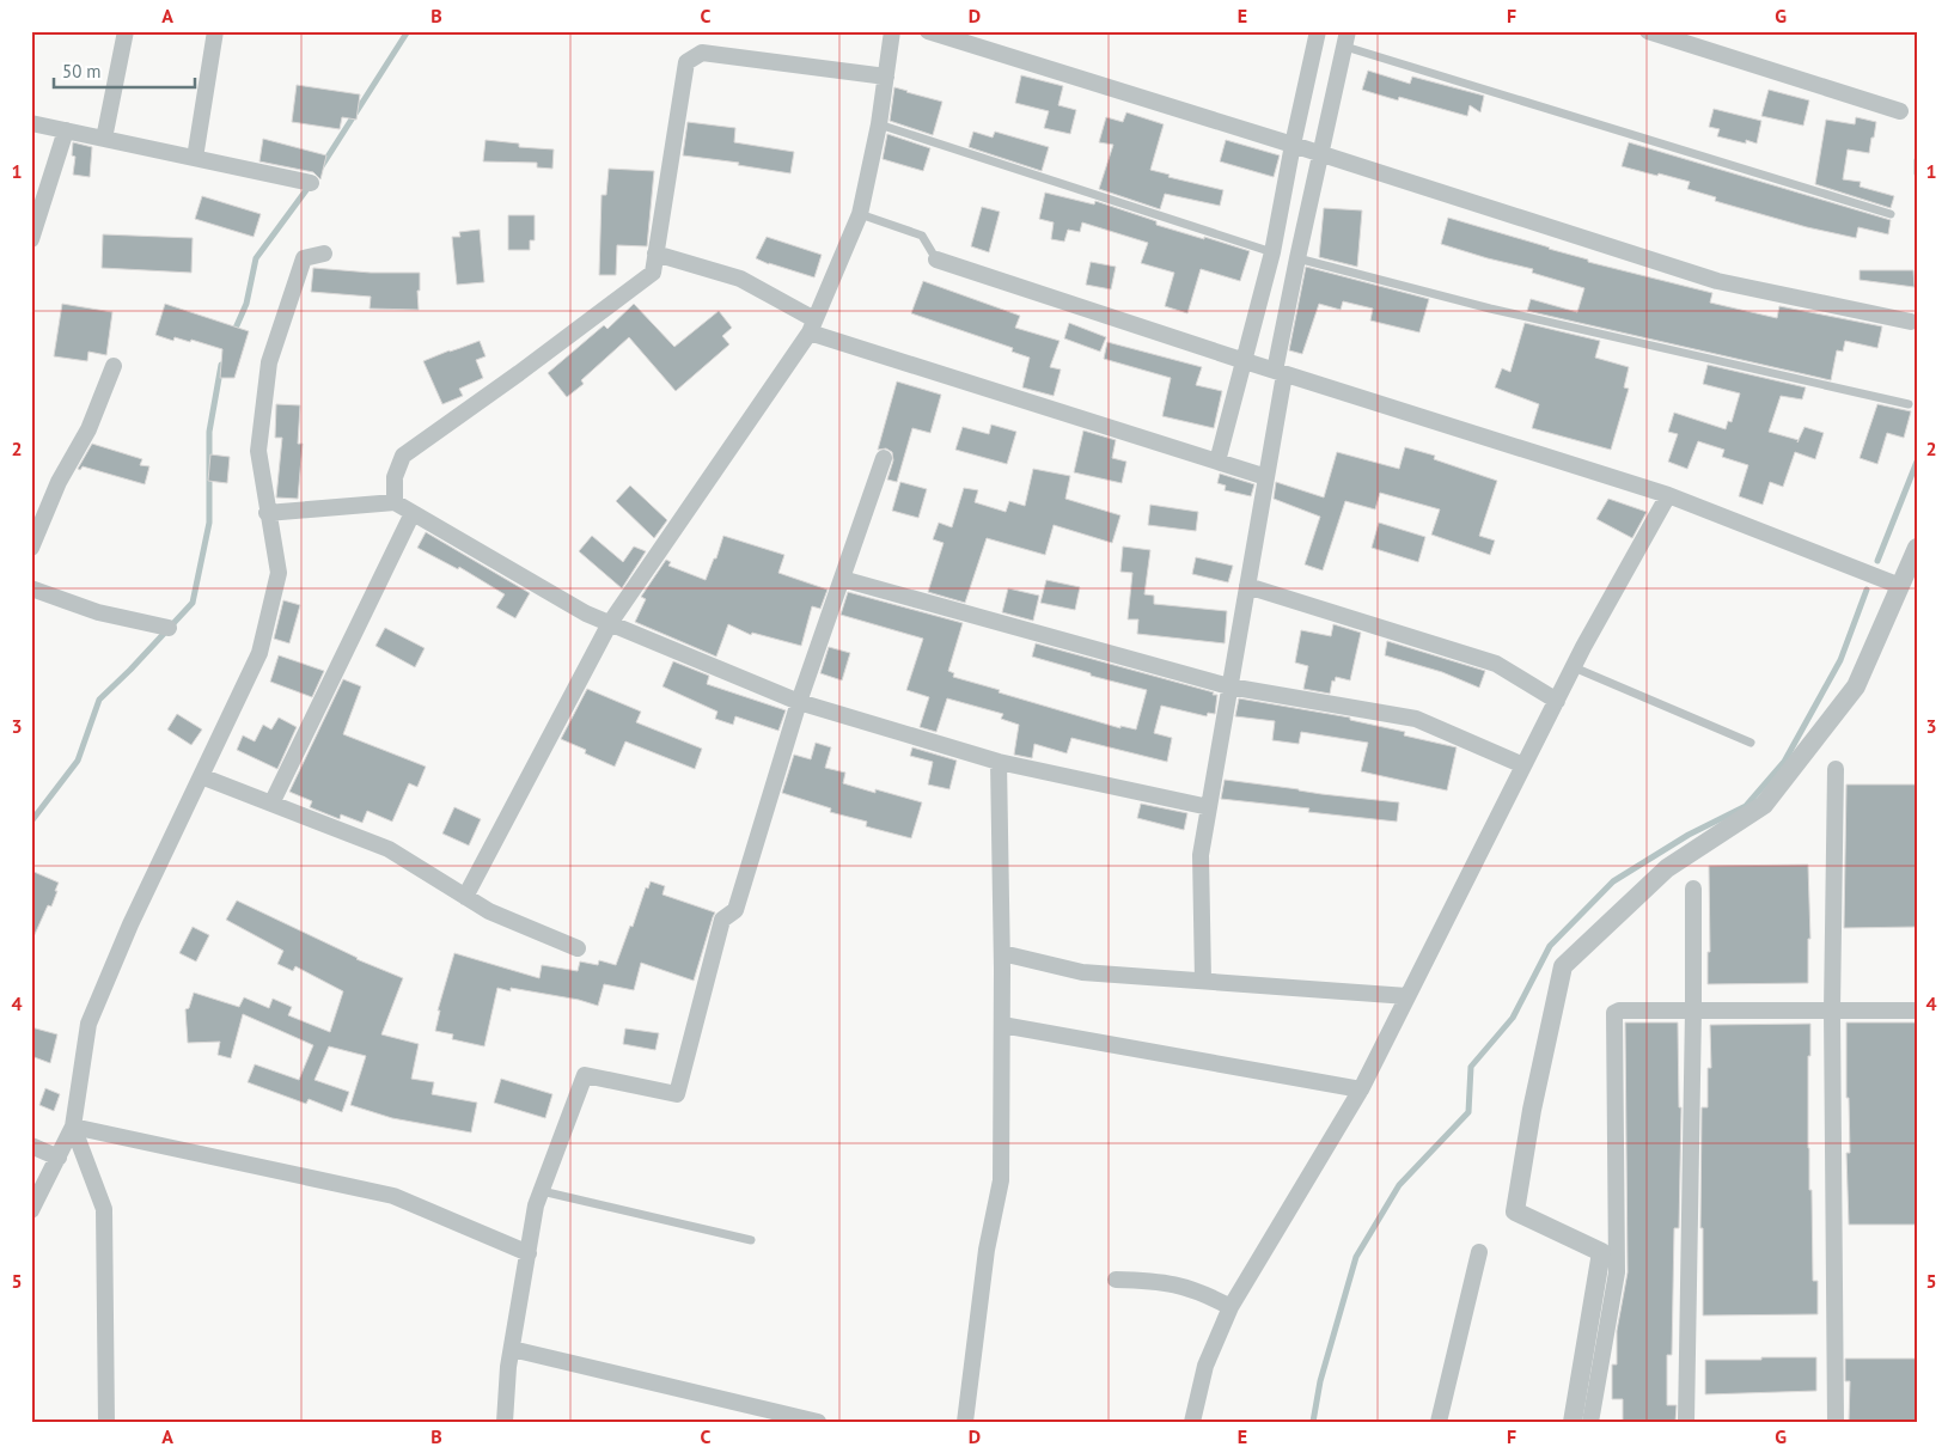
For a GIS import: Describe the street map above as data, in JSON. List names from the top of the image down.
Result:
{
  "scale_bar": "50 m",
  "grid": {
    "columns": [
      "A",
      "B",
      "C",
      "D",
      "E",
      "F",
      "G"
    ],
    "rows": [
      "1",
      "2",
      "3",
      "4",
      "5"
    ]
  }
}
